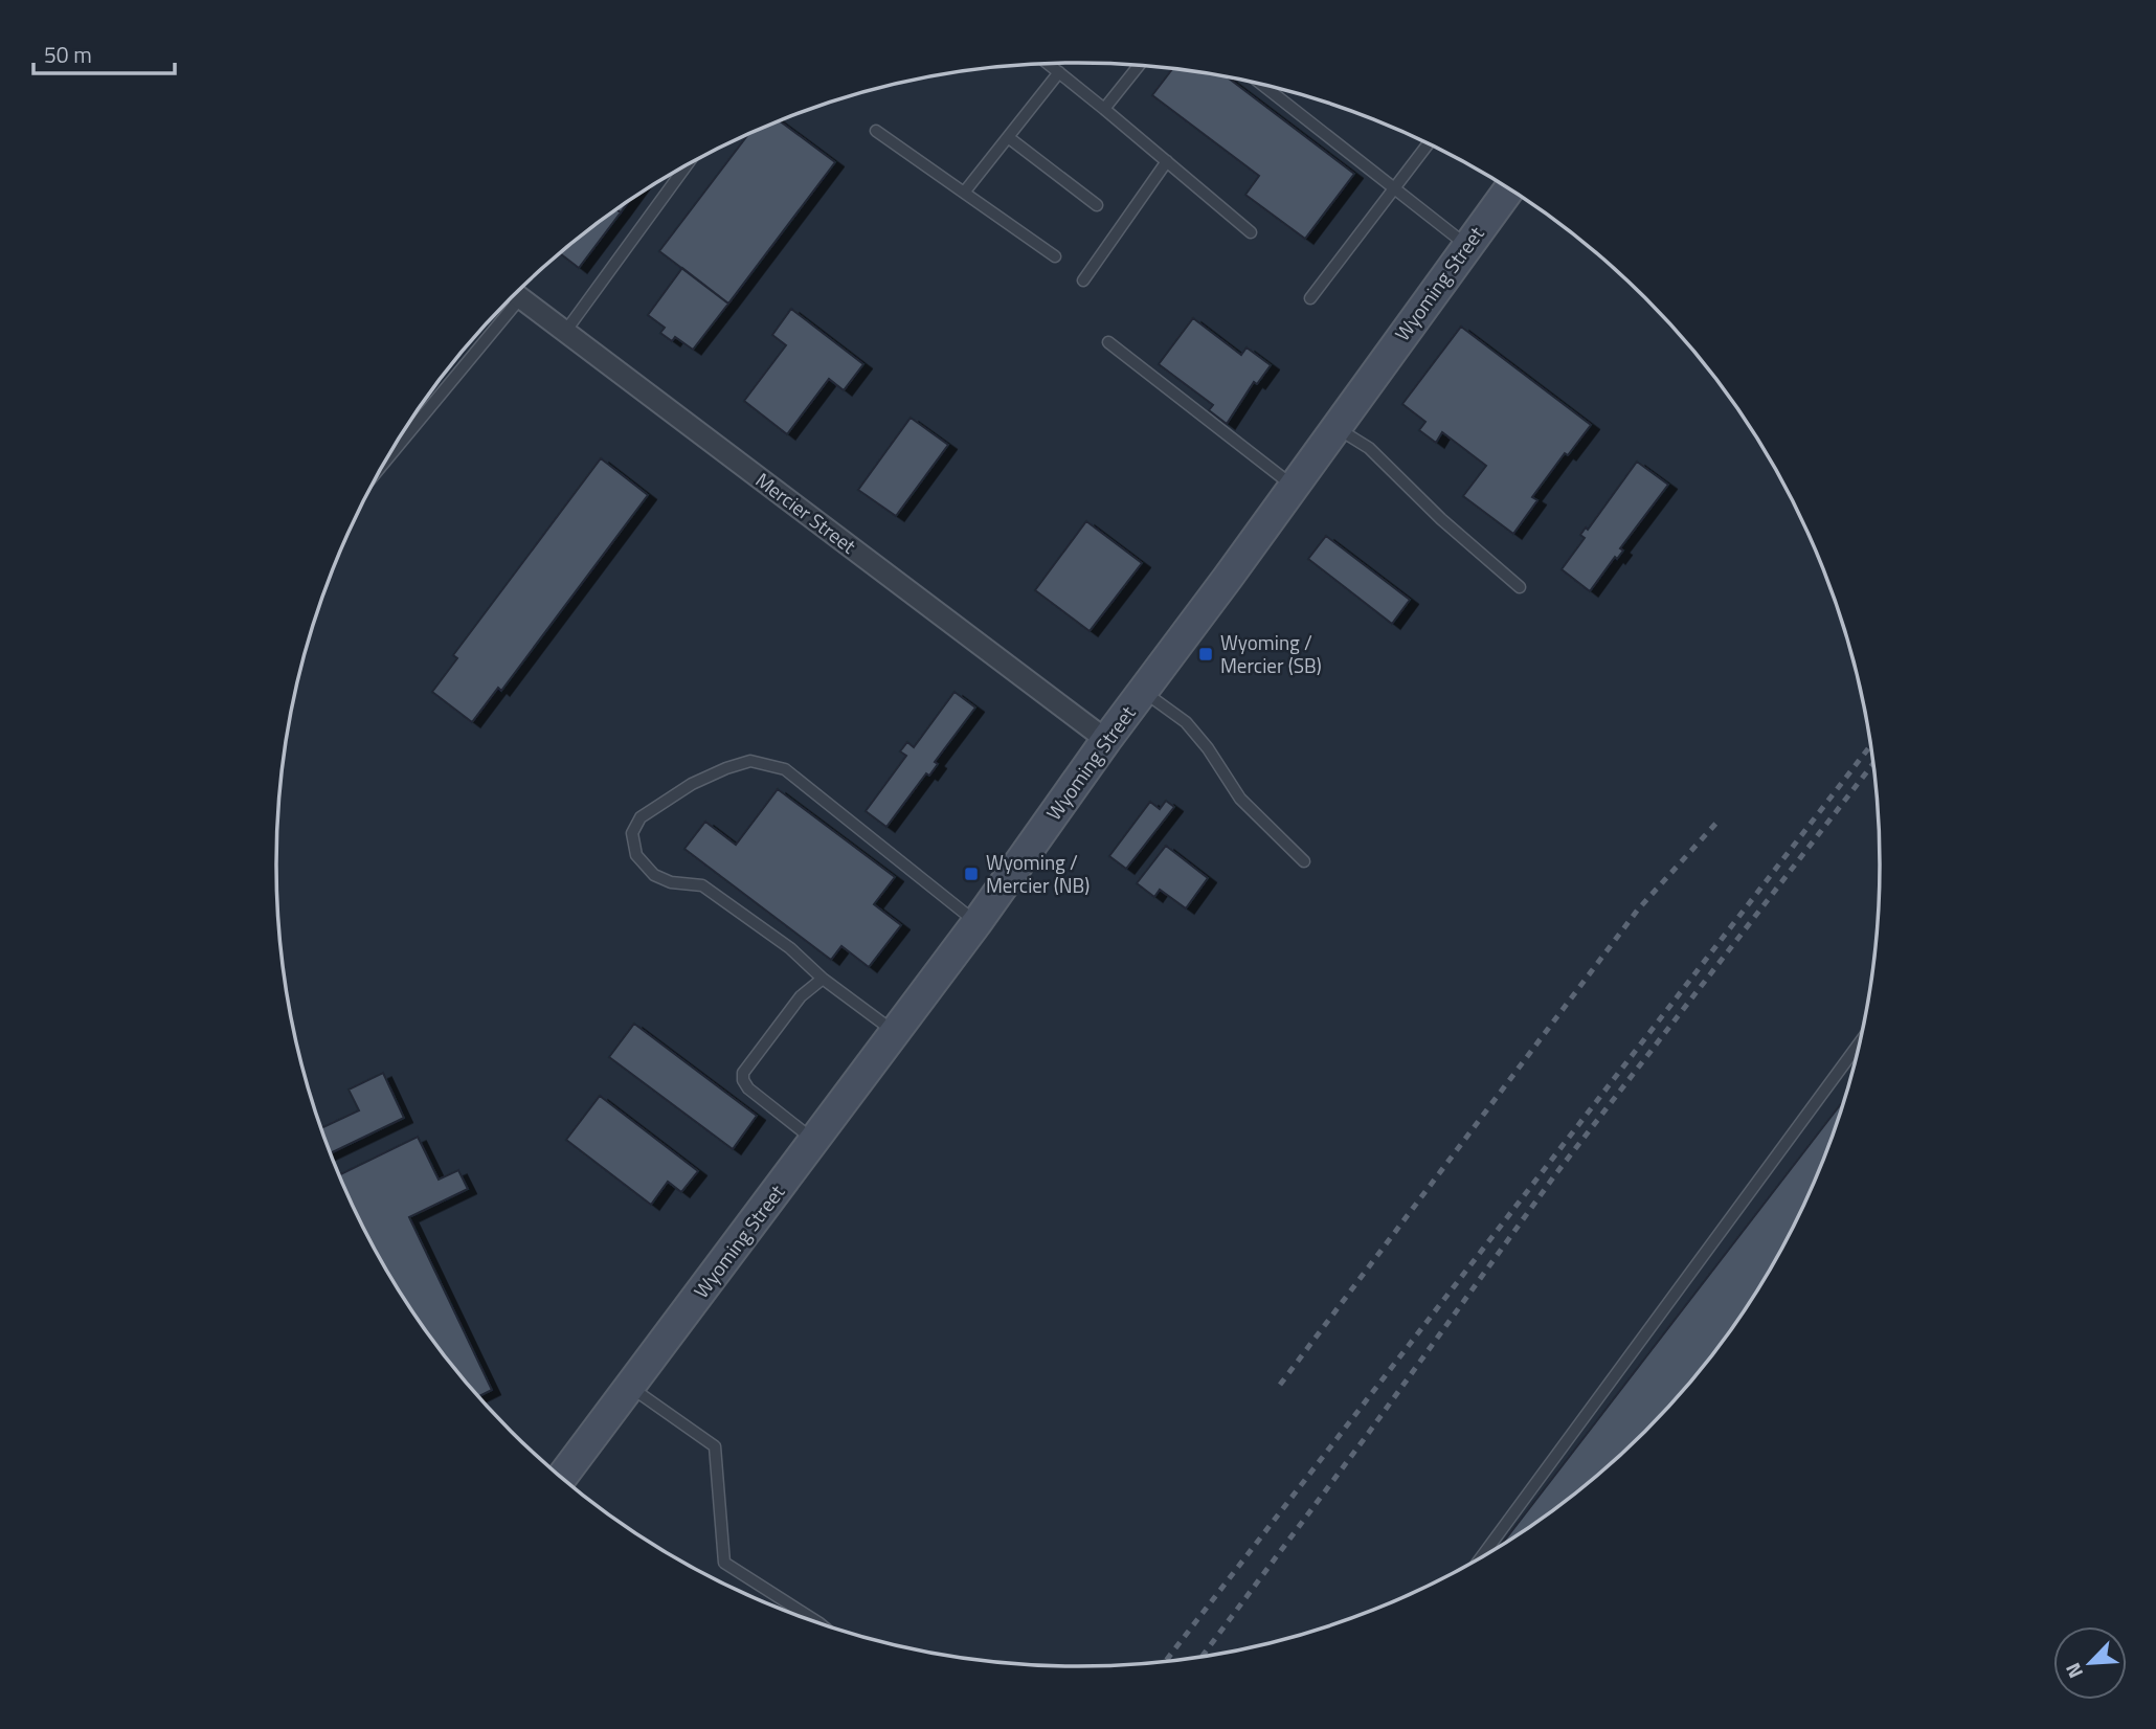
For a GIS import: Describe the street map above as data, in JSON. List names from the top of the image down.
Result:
{
  "streets": {
    "main road": ["Wyoming Street"],
    "street": ["Mercier Street"]
  },
  "crossings": [
    ["Wyoming Street", "Mercier Street"]
  ],
  "places": {
    "transit": ["Wyoming / Mercier (SB)", "Wyoming / Mercier (NB)"]
  },
  "scale_bar": "50 m",
  "north": "bottom left"
}
